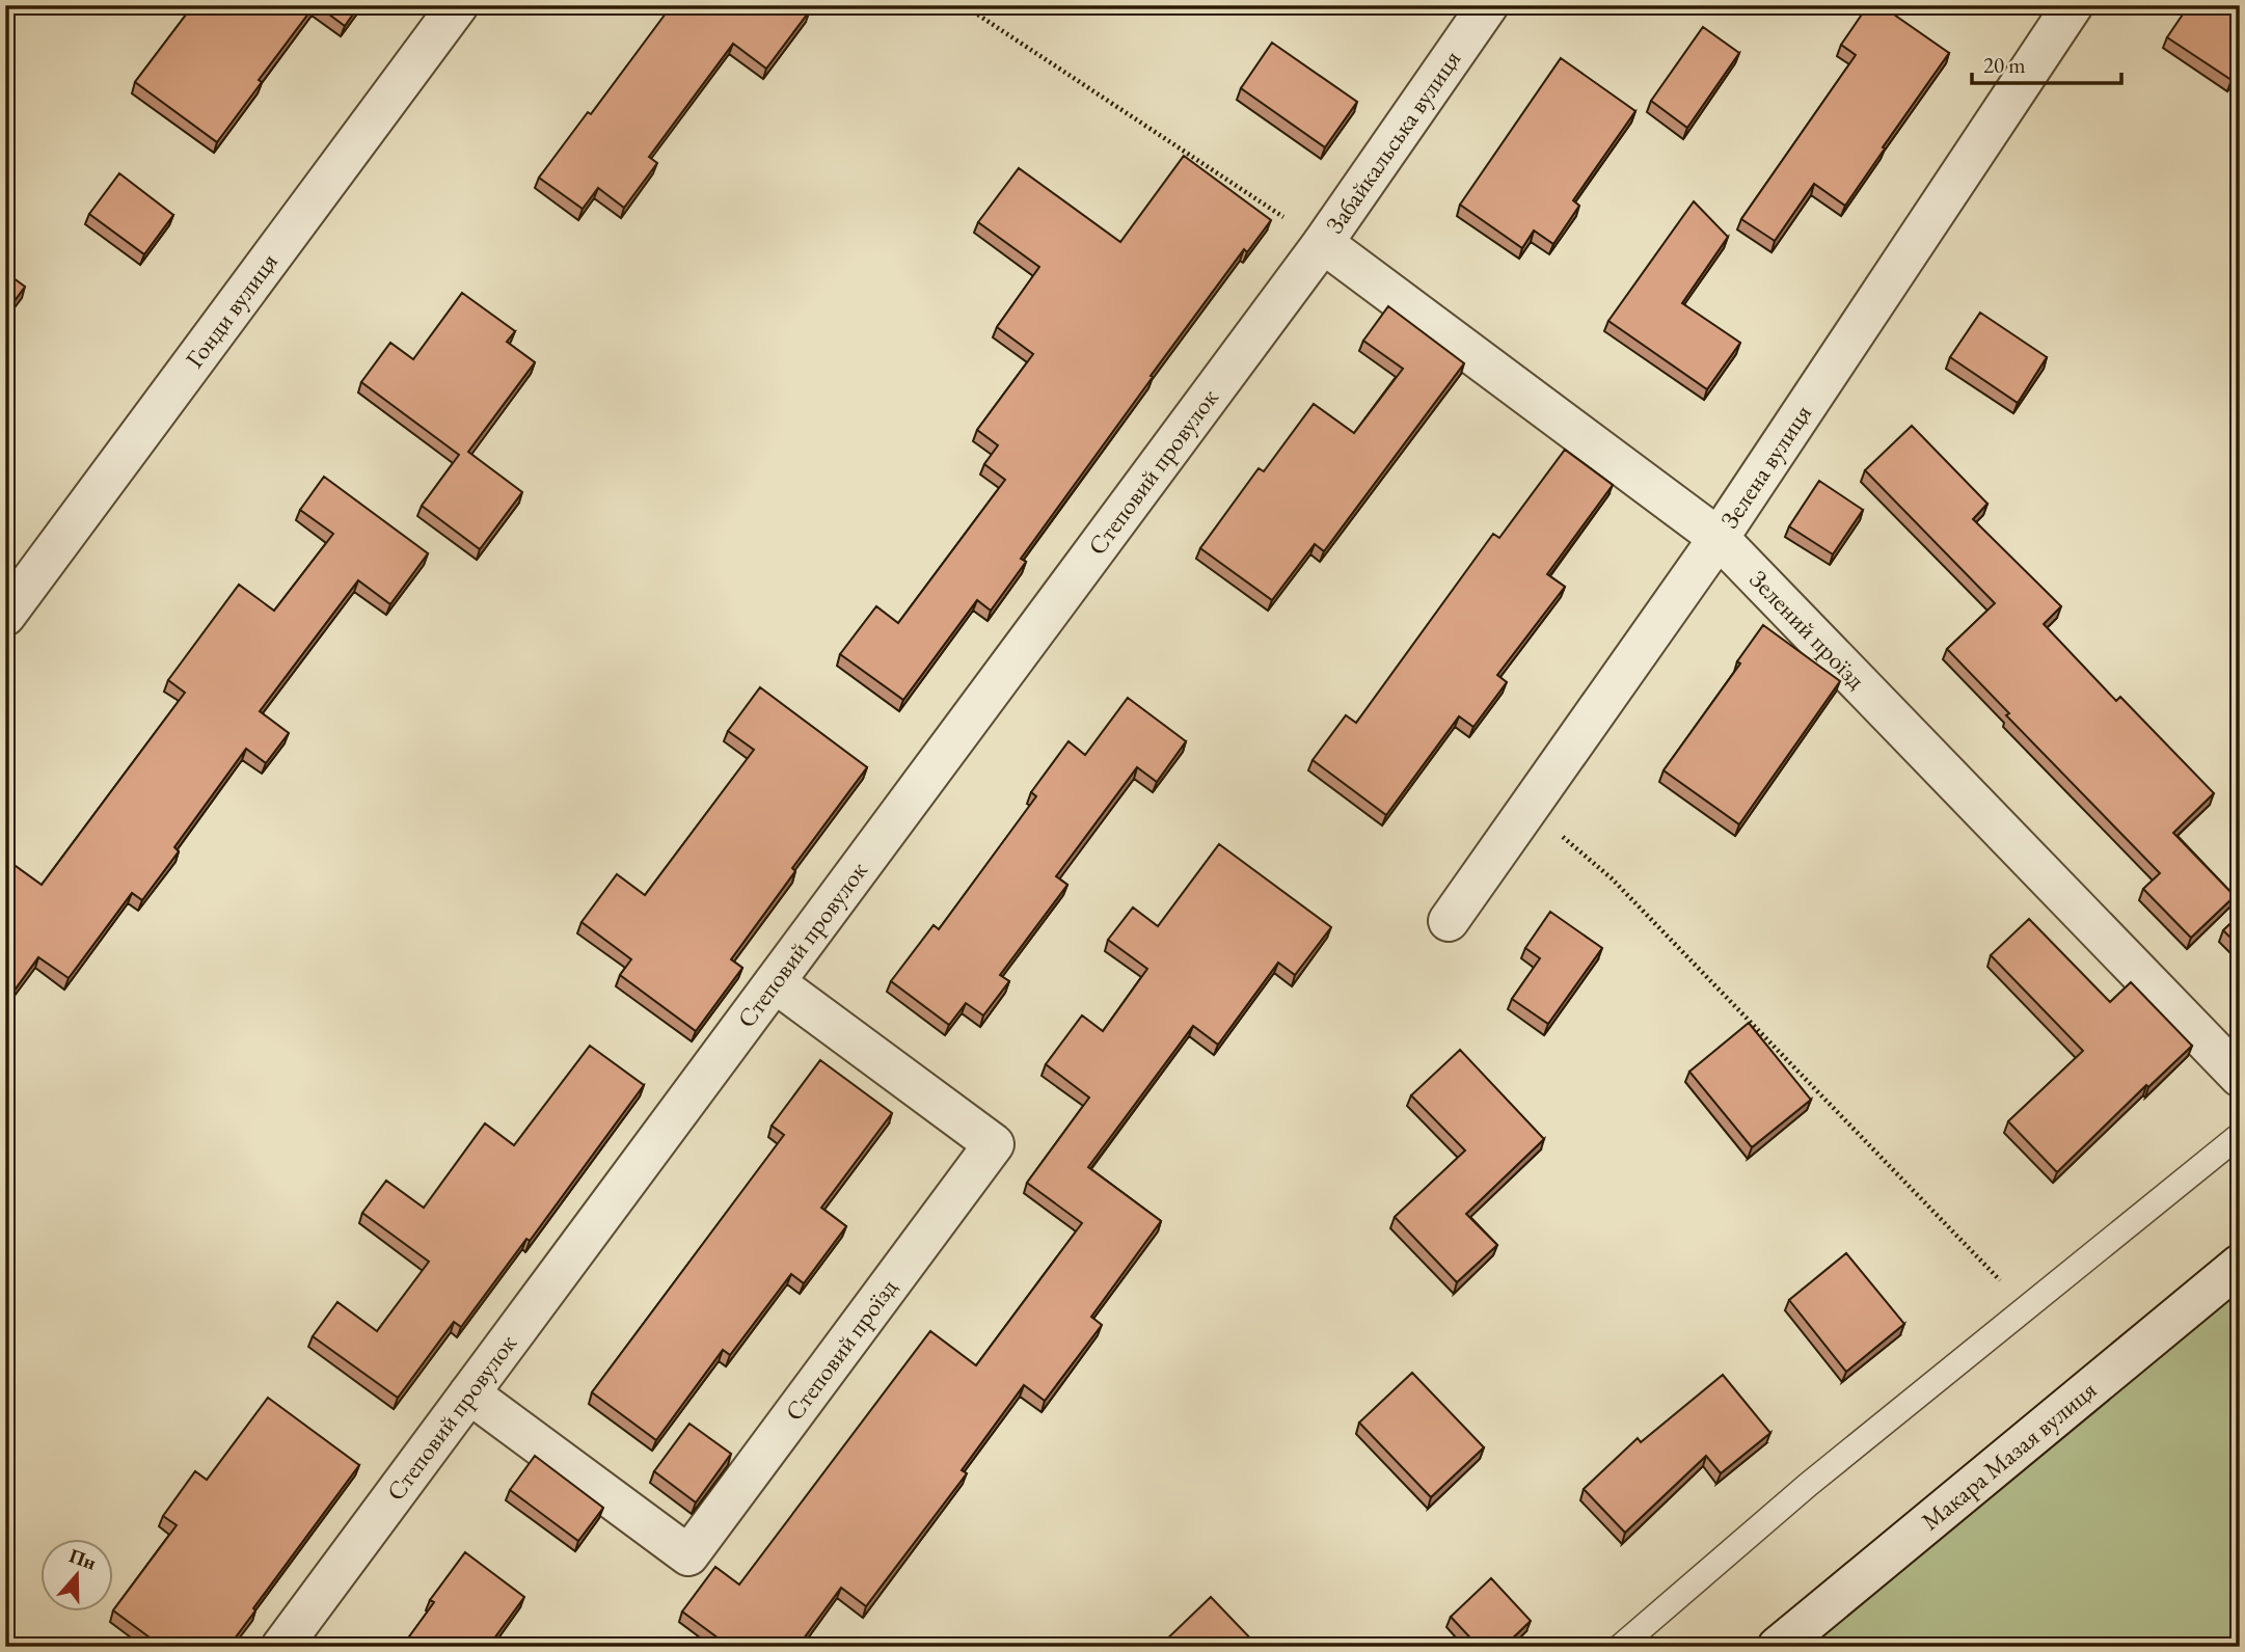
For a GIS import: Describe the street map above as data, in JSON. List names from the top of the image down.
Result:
{
  "streets": {
    "street": [
      "Забайкальська вулиця",
      "Гонди вулиця",
      "Зелена вулиця",
      "Степовий провулок",
      "Зелений проїзд",
      "Степовий проїзд",
      "Макара Мазая вулиця"
    ]
  },
  "crossings": [
    ["Забайкальська вулиця", "Степовий провулок"],
    ["Забайкальська вулиця", "Зелений проїзд"],
    ["Зелена вулиця", "Зелений проїзд"],
    ["Степовий провулок", "Зелений проїзд"],
    ["Степовий провулок", "Степовий проїзд"]
  ],
  "scale_bar": "20 m",
  "north": "top"
}
